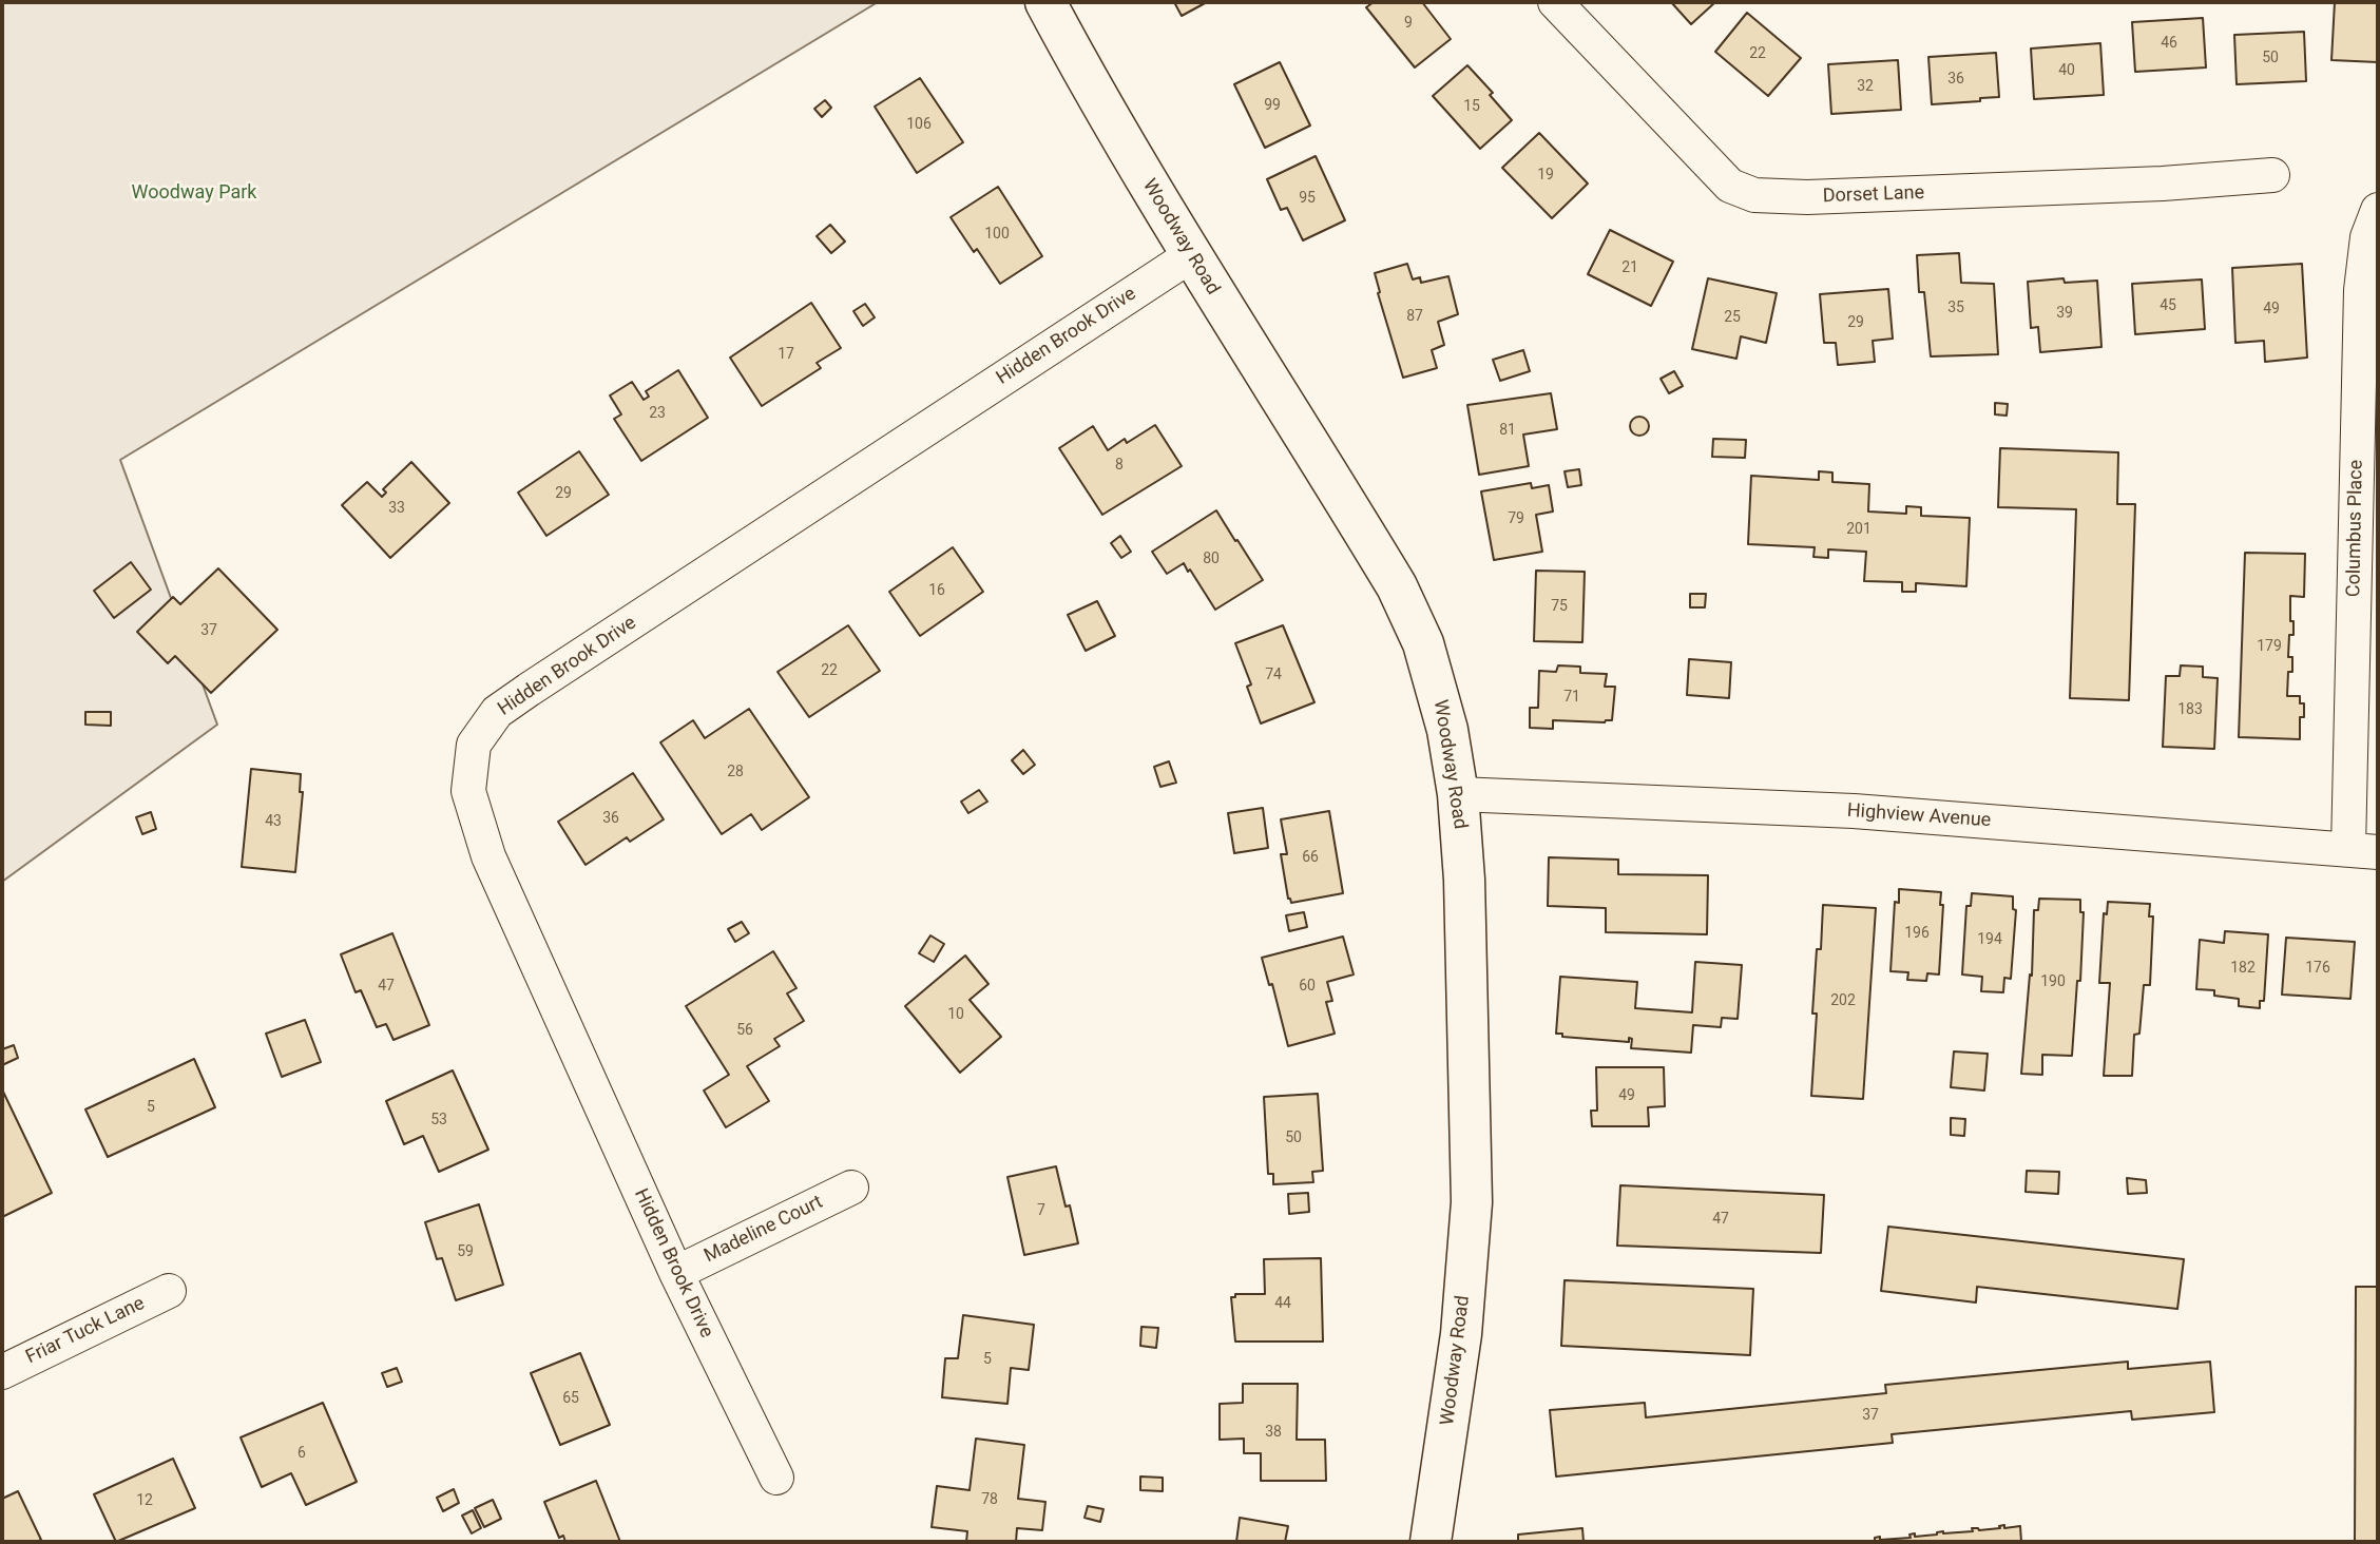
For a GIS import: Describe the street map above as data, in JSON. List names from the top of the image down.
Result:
{
  "streets": {
    "street": [
      "Dorset Lane",
      "Woodway Road",
      "Hidden Brook Drive",
      "Columbus Place",
      "Highview Avenue",
      "Madeline Court",
      "Friar Tuck Lane"
    ]
  },
  "crossings": [
    ["Woodway Road", "Hidden Brook Drive"],
    ["Woodway Road", "Highview Avenue"],
    ["Hidden Brook Drive", "Madeline Court"],
    ["Columbus Place", "Highview Avenue"]
  ],
  "parks": ["Woodway Park"],
  "house_numbers": [
    "9",
    "46",
    "22",
    "50",
    "40",
    "36",
    "32",
    "99",
    "15",
    "106",
    "19",
    "95",
    "100",
    "21",
    "45",
    "35",
    "49",
    "39",
    "87",
    "25",
    "29",
    "17",
    "23",
    "81",
    "8",
    "29",
    "33",
    "79",
    "201",
    "80",
    "16",
    "75",
    "37",
    "179",
    "22",
    "74",
    "71",
    "183",
    "28",
    "36",
    "43",
    "66",
    "196",
    "194",
    "182",
    "176",
    "190",
    "47",
    "60",
    "202",
    "10",
    "56",
    "49",
    "5",
    "53",
    "50",
    "7",
    "47",
    "59",
    "44",
    "5",
    "65",
    "37",
    "38",
    "6",
    "78",
    "12"
  ]
}
